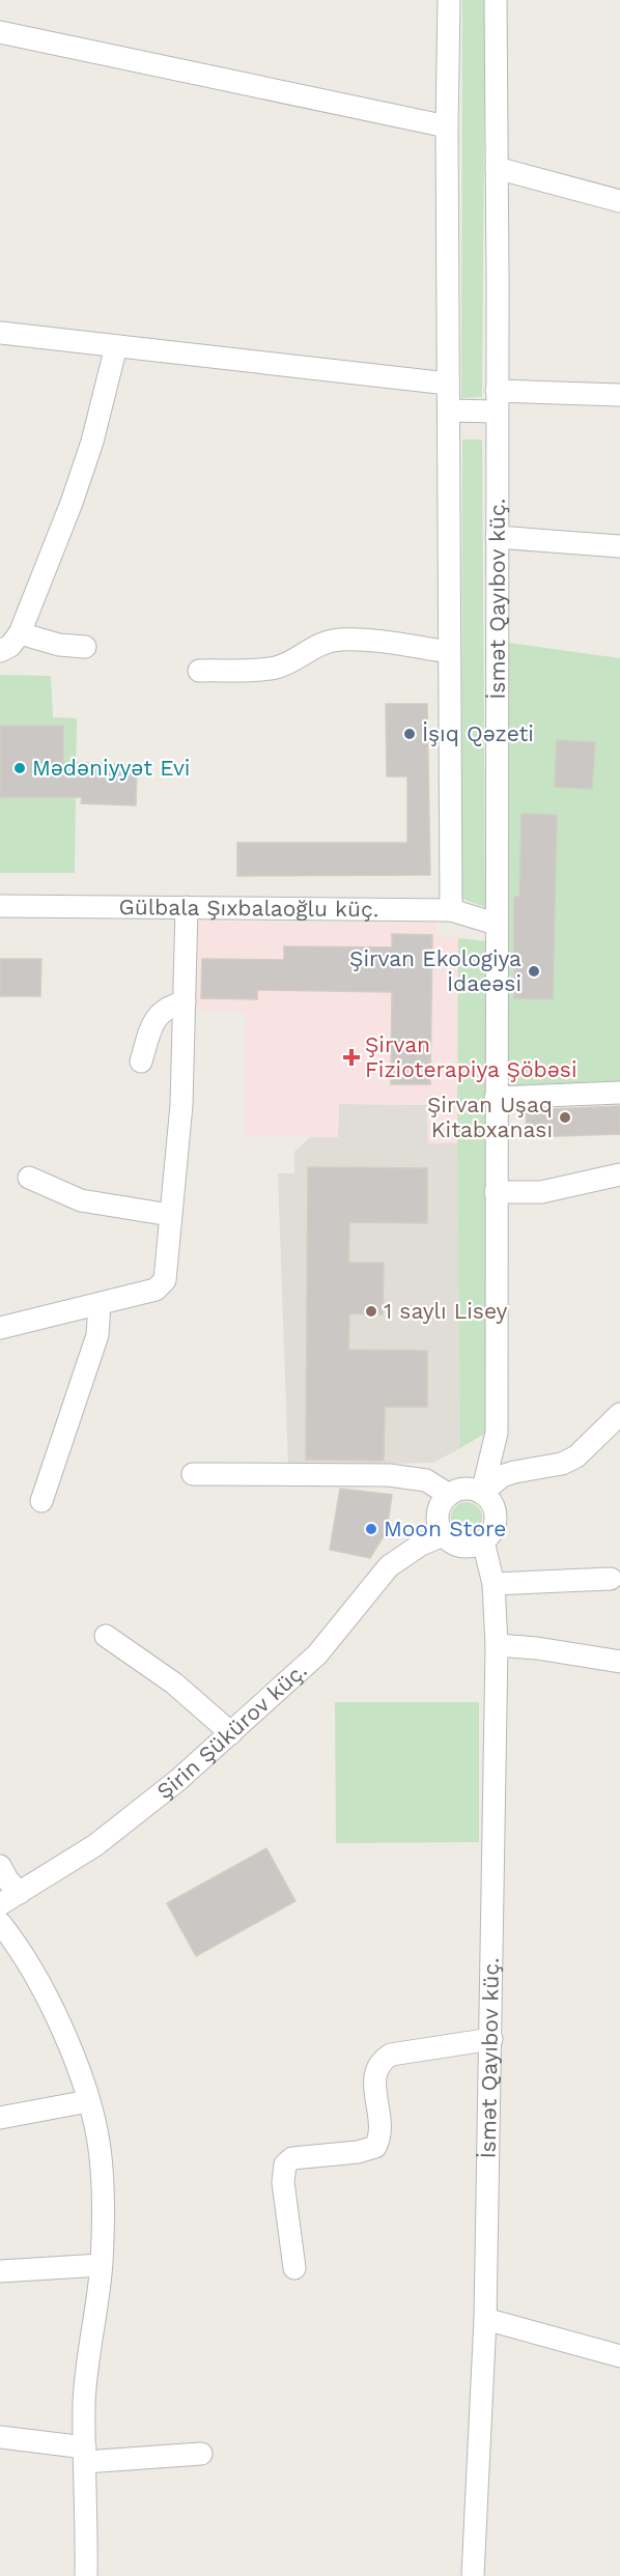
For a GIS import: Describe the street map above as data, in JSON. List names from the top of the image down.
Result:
{
  "streets": {
    "street": ["İsmət Qayıbov küç.", "Gülbala Şıxbalaoğlu küç.", "Şirin Şükürov küç."]
  },
  "crossings": [
    ["İsmət Qayıbov küç.", "Gülbala Şıxbalaoğlu küç."],
    ["İsmət Qayıbov küç.", "Şirin Şükürov küç."]
  ],
  "places": {
    "other": [
      "İşıq Qəzeti",
      "Mədəniyyət Evi",
      "Şirvan Ekologiya İdaeəsi",
      "Şirvan Uşaq Kitabxanası",
      "1 saylı Lisey",
      "Moon Store"
    ],
    "health": ["Şirvan Fizioterapiya Şöbəsi"]
  }
}
